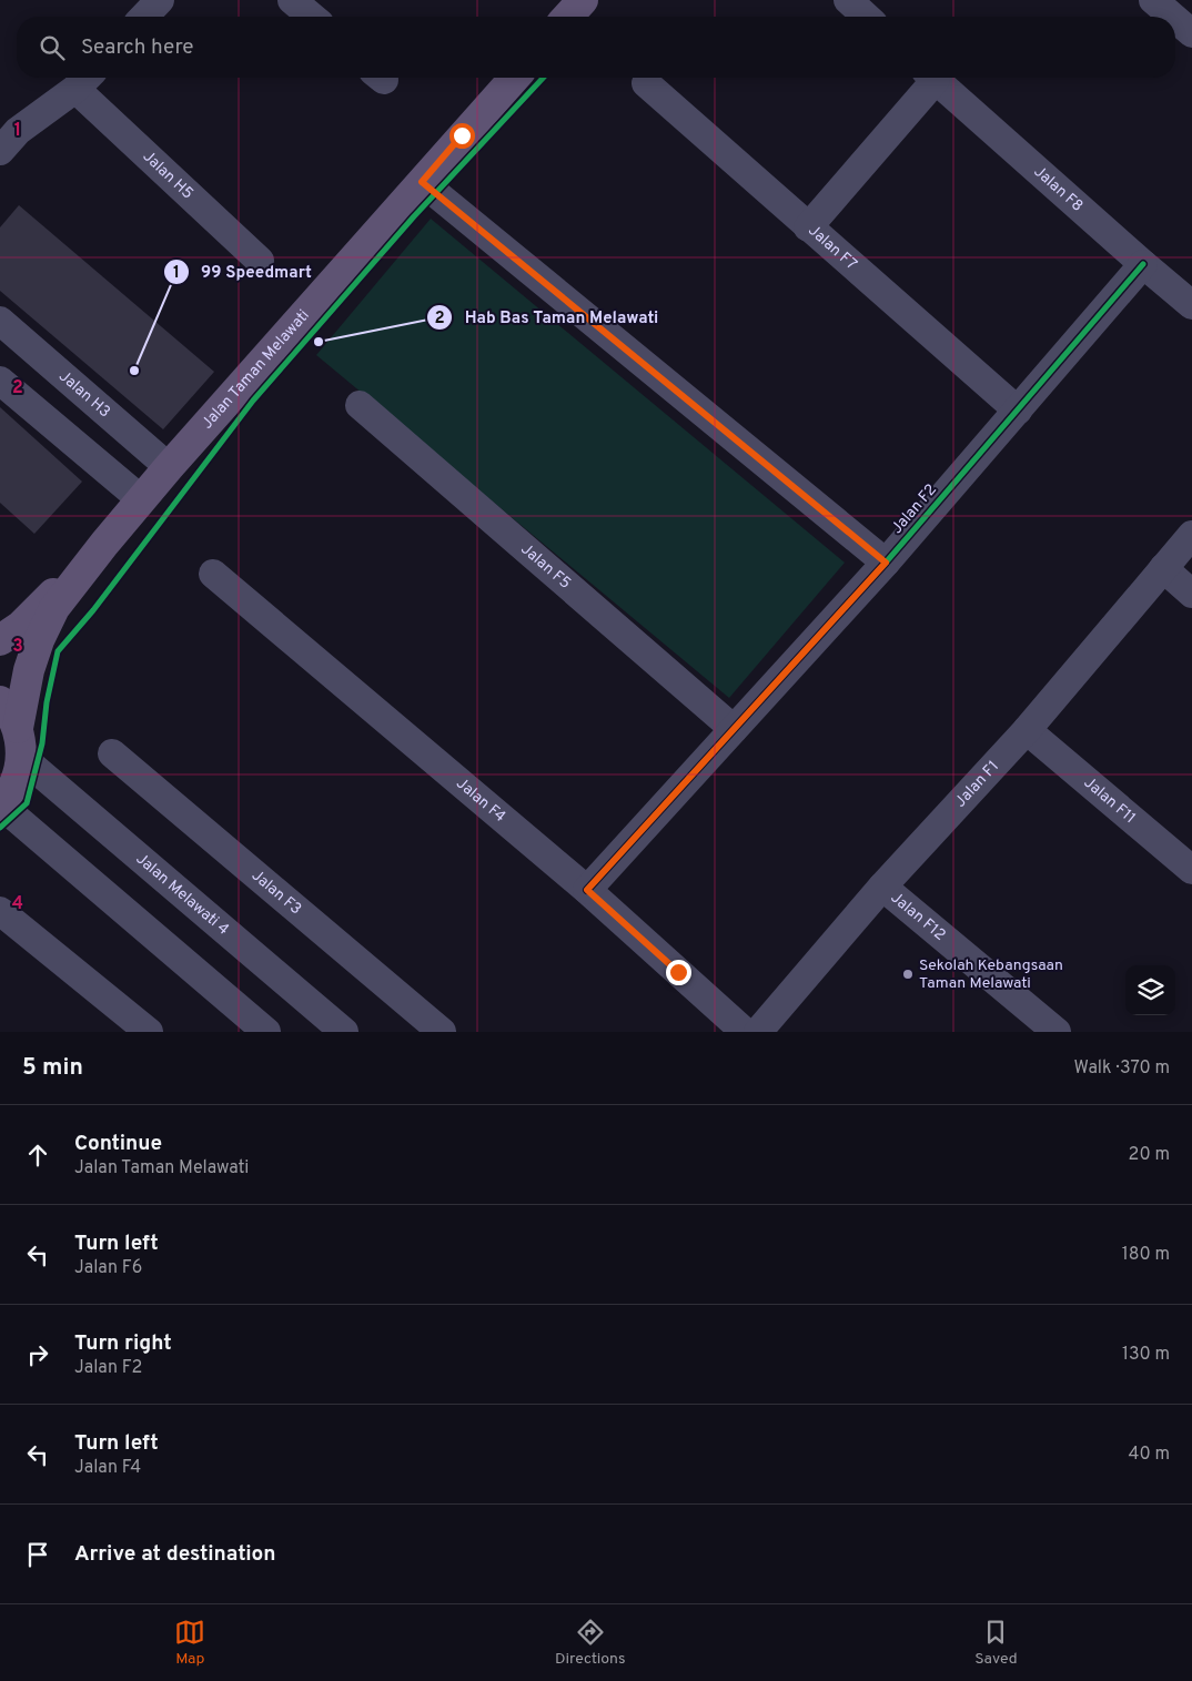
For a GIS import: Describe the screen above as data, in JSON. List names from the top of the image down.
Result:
{
  "streets": {
    "main road": ["Jalan Taman Melawati"],
    "street": [
      "Jalan H5",
      "Jalan F8",
      "Jalan F7",
      "Jalan H3",
      "Jalan F2",
      "Jalan F5",
      "Jalan F1",
      "Jalan F4",
      "Jalan F11",
      "Jalan F3",
      "Jalan Melawati 4",
      "Jalan F12"
    ]
  },
  "crossings": [
    ["Jalan F8", "Jalan F2"],
    ["Jalan F7", "Jalan F2"],
    ["Jalan Taman Melawati", "Jalan H3"],
    ["Jalan Taman Melawati", "Jalan Melawati 4"],
    ["Jalan F2", "Jalan F5"],
    ["Jalan F2", "Jalan F4"],
    ["Jalan F1", "Jalan F11"],
    ["Jalan F1", "Jalan F12"]
  ],
  "places": ["Hab Bas Taman Melawati", "99 Speedmart", "Sekolah Kebangsaan Taman Melawati"],
  "page": {
    "search": "Search here",
    "heading": ["5 min", "Walk · 370 m"],
    "list": [
      ["Continue", "Jalan Taman Melawati", "20 m"],
      ["Turn left", "Jalan F6", "180 m"],
      ["Turn right", "Jalan F2", "130 m"],
      ["Turn left", "Jalan F4", "40 m"],
      "Arrive at destination"
    ],
    "nav": ["Map", "Directions", "Saved"]
  },
  "grid": {
    "rows": [
      "1",
      "2",
      "3",
      "4"
    ]
  }
}
